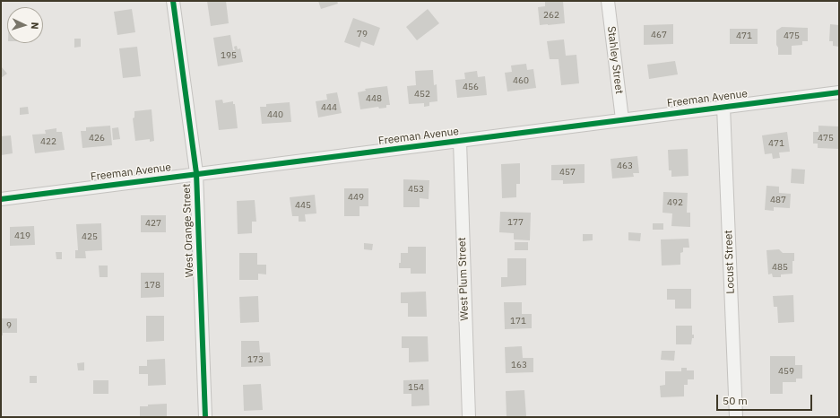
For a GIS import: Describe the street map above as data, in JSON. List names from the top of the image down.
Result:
{
  "streets": {
    "street": [
      "Stahley Street",
      "Freeman Avenue",
      "West Orange Street",
      "Locust Street",
      "West Plum Street"
    ]
  },
  "crossings": [
    ["Stahley Street", "Freeman Avenue"],
    ["Freeman Avenue", "West Orange Street"],
    ["Freeman Avenue", "Locust Street"],
    ["Freeman Avenue", "West Plum Street"]
  ],
  "house_numbers": [
    "262",
    "79",
    "467",
    "471",
    "475",
    "195",
    "460",
    "456",
    "452",
    "448",
    "444",
    "440",
    "426",
    "475",
    "422",
    "471",
    "463",
    "457",
    "453",
    "449",
    "487",
    "492",
    "445",
    "177",
    "427",
    "419",
    "425",
    "485",
    "178",
    "171",
    "9",
    "173",
    "163",
    "459",
    "154"
  ],
  "scale_bar": "50 m",
  "north": "right"
}
